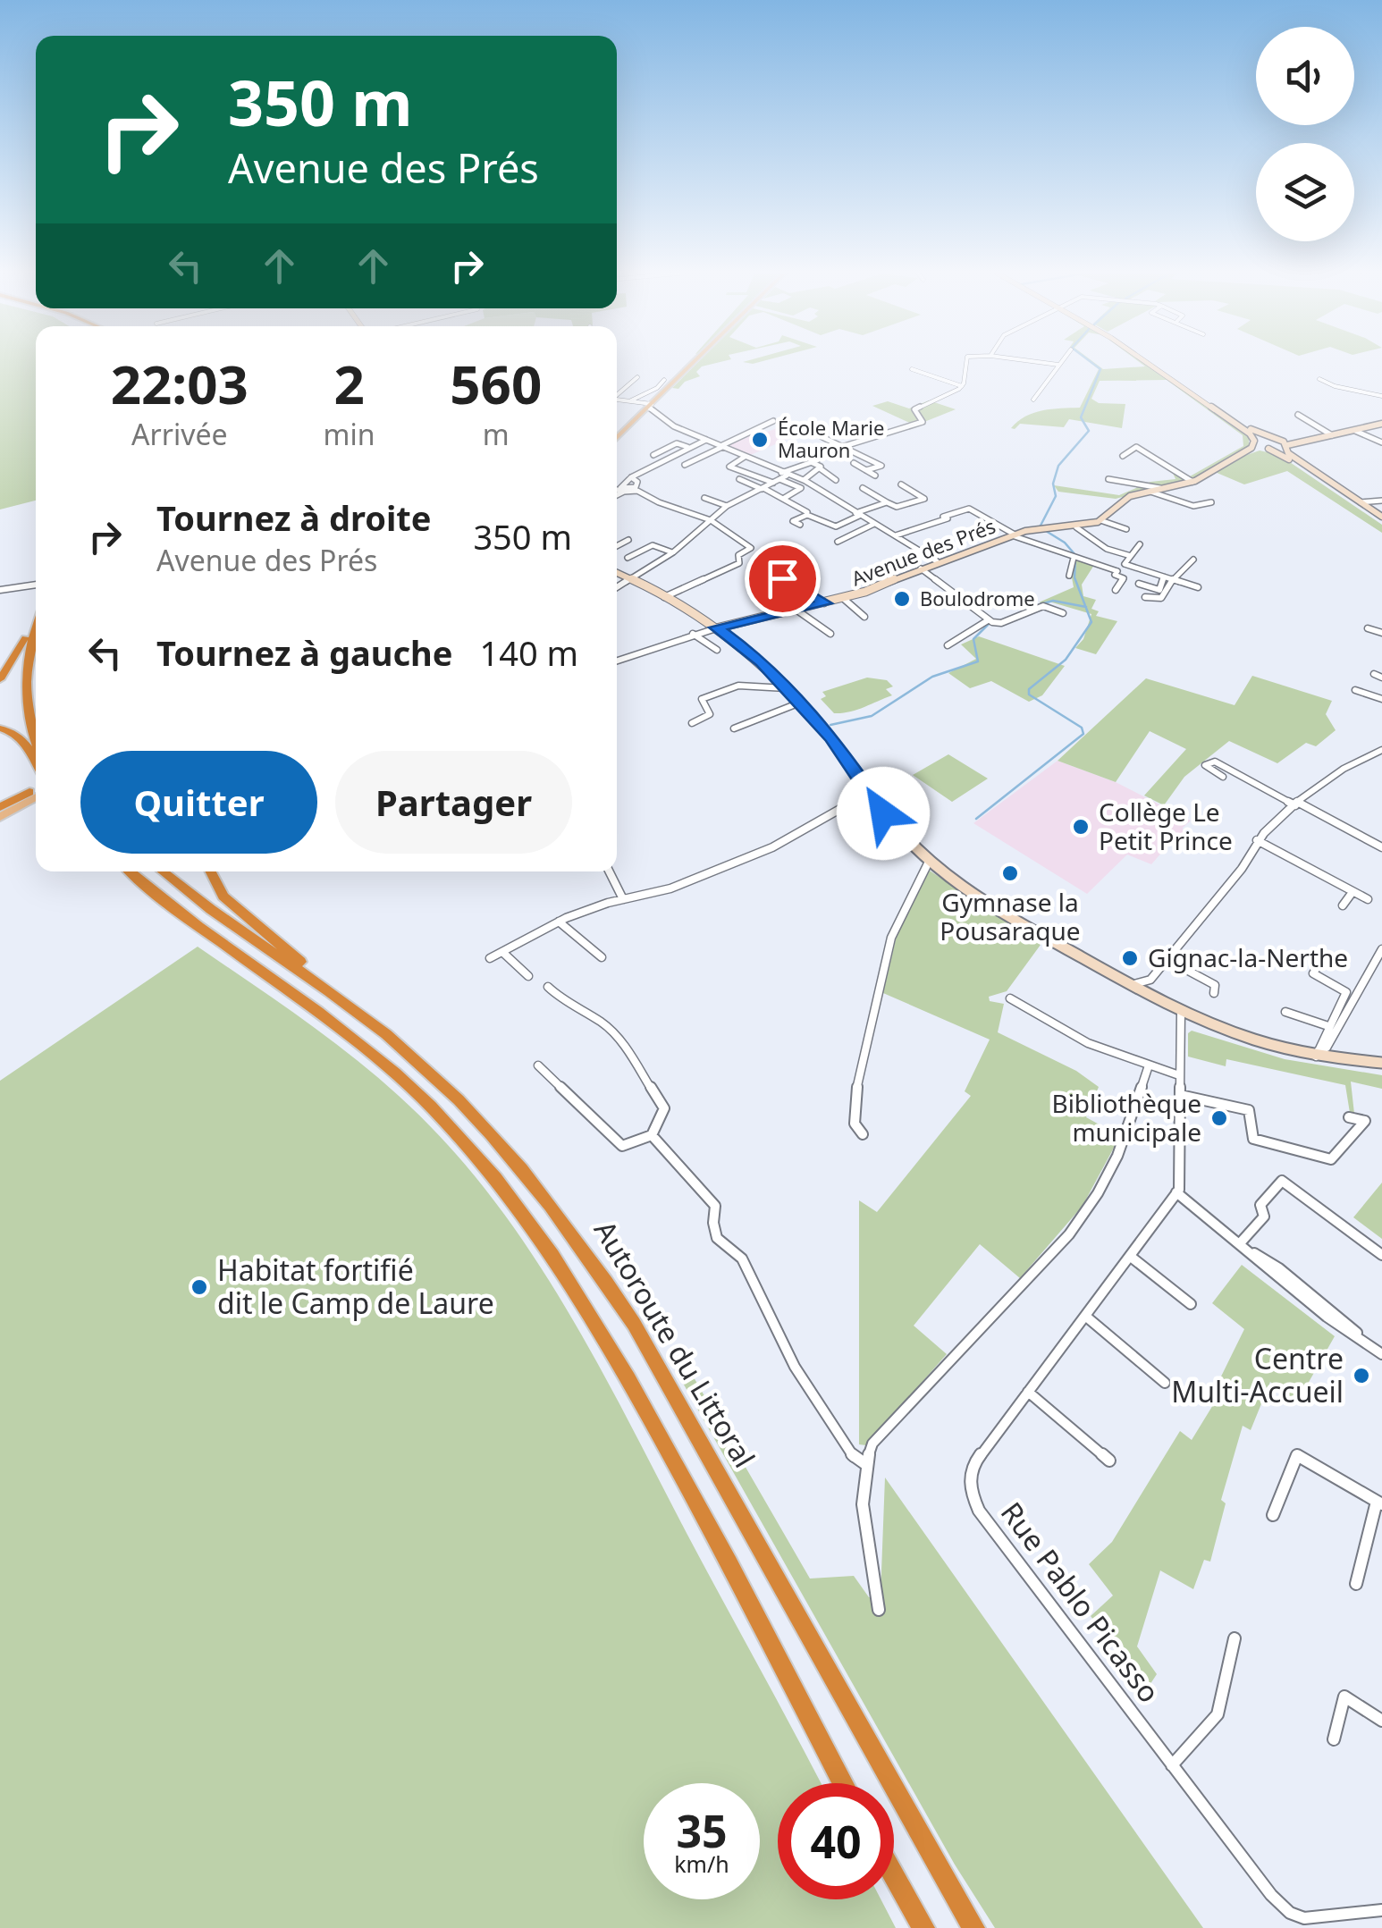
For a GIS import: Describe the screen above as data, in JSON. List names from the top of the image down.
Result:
{
  "streets": {
    "highway": ["Autoroute du Littoral"],
    "street": ["Avenue des Prés", "Rue Pablo Picasso"]
  },
  "places": [
    "École Marie Mauron",
    "Boulodrome",
    "Collège Le Petit Prince",
    "Gymnase la Pousaraque",
    "Gignac-la-Nerthe",
    "Bibliothèque municipale",
    "Habitat fortifié dit le Camp de Laure",
    "Centre Multi-Accueil"
  ],
  "page": {
    "turn": ["350 m", "Avenue des Prés"],
    "eta": [
      "22:03",
      "Arrivée",
      "2",
      "min",
      "560",
      "m"
    ],
    "list": [
      {
        "name": "Tournez à droite",
        "note": "Avenue des Prés",
        "value": "350 m"
      },
      {
        "name": "Tournez à gauche",
        "value": "140 m"
      }
    ],
    "buttons": ["Quitter", "Partager"],
    "speed": "35 km/h",
    "limit": "40"
  }
}
